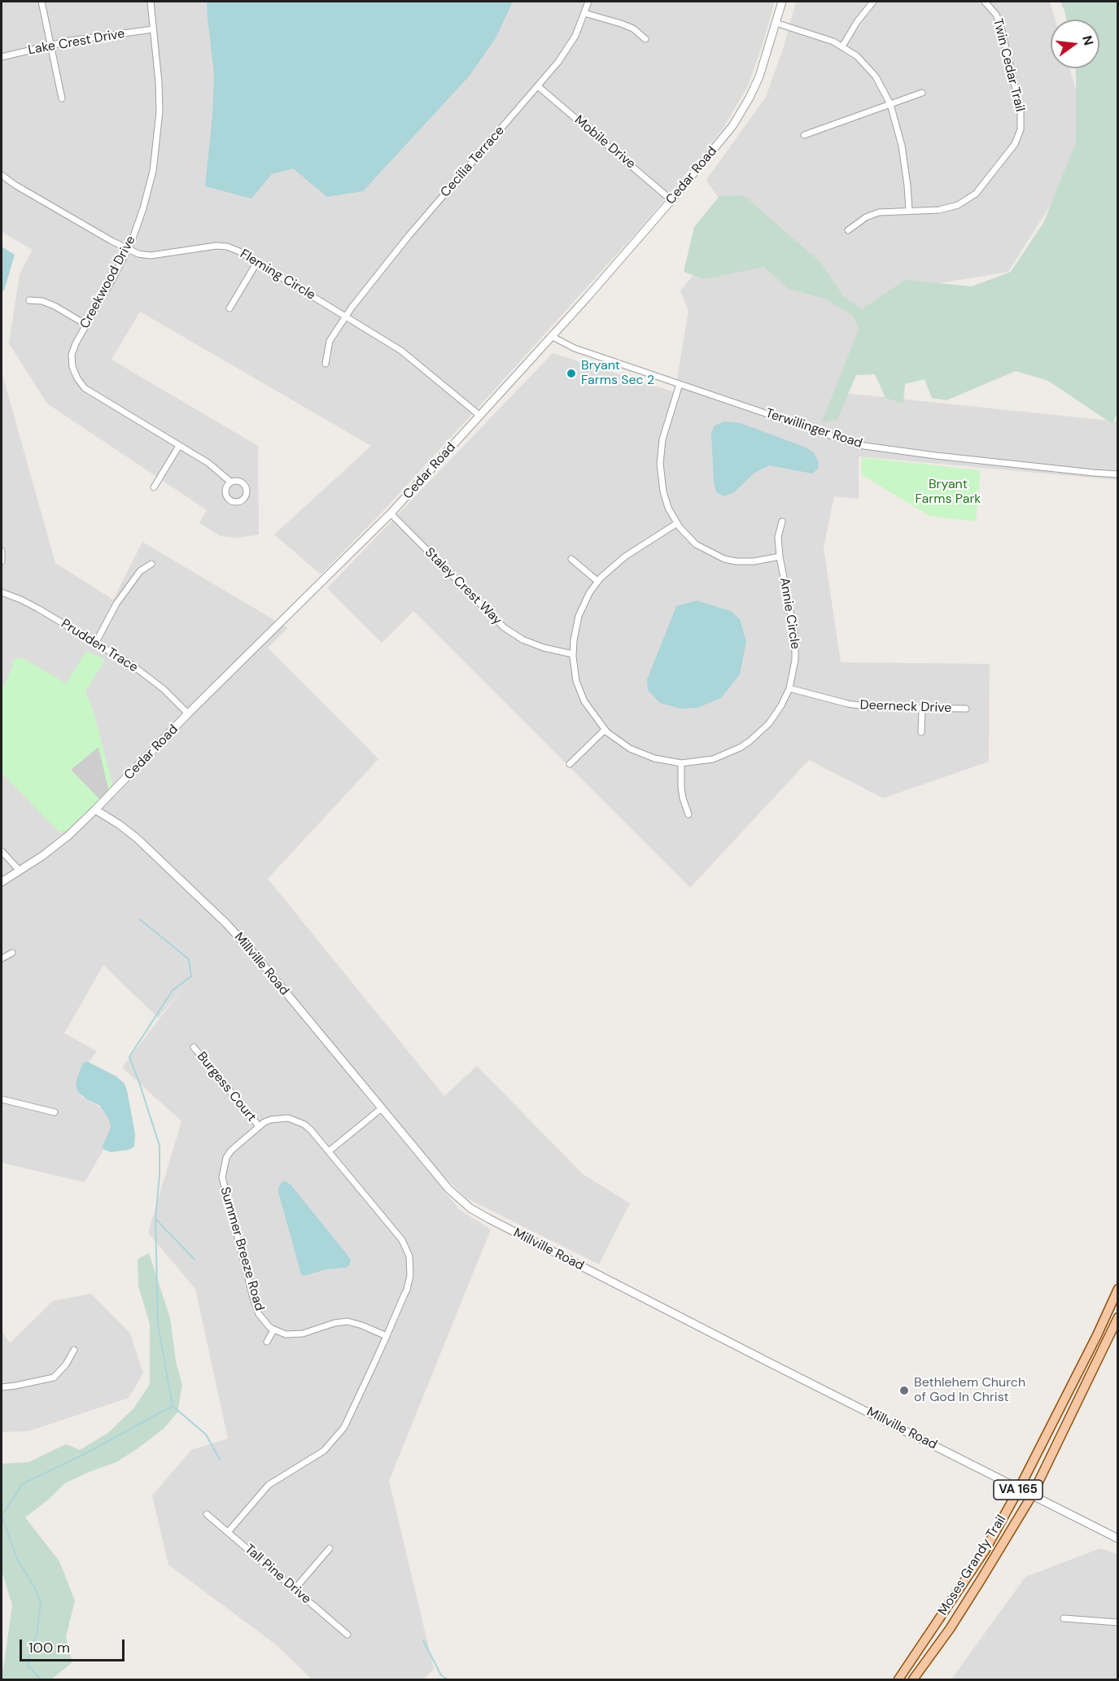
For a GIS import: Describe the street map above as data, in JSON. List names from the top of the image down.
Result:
{
  "streets": {
    "main road": ["VA 165", "Moses Grandy Trail"],
    "street": [
      "Lake Crest Drive",
      "Twin Cedar Trail",
      "Mobile Drive",
      "Cecilia Terrace",
      "Cedar Road",
      "Fleming Circle",
      "Creekwood Drive",
      "Terwillinger Road",
      "Staley Crest Way",
      "Annie Circle",
      "Prudden Trace",
      "Deerneck Drive",
      "Millville Road",
      "Burgess Court",
      "Summer Breeze Road",
      "Tall Pine Drive"
    ]
  },
  "crossings": [
    ["Lake Crest Drive", "Creekwood Drive"],
    ["Mobile Drive", "Cecilia Terrace"],
    ["Mobile Drive", "Cedar Road"],
    ["Cecilia Terrace", "Fleming Circle"],
    ["Cedar Road", "Fleming Circle"],
    ["Cedar Road", "Terwillinger Road"],
    ["Cedar Road", "Staley Crest Way"],
    ["Cedar Road", "Prudden Trace"],
    ["Cedar Road", "Millville Road"],
    ["Fleming Circle", "Creekwood Drive"],
    ["Staley Crest Way", "Annie Circle"],
    ["Annie Circle", "Deerneck Drive"],
    ["Millville Road", "Moses Grandy Trail"],
    ["Burgess Court", "Summer Breeze Road"],
    ["Summer Breeze Road", "Tall Pine Drive"]
  ],
  "parks": ["Bryant Farms Park"],
  "places": ["Bryant Farms Sec 2", "Bethlehem Church of God In Christ"],
  "scale_bar": "100 m",
  "north": "right"
}
